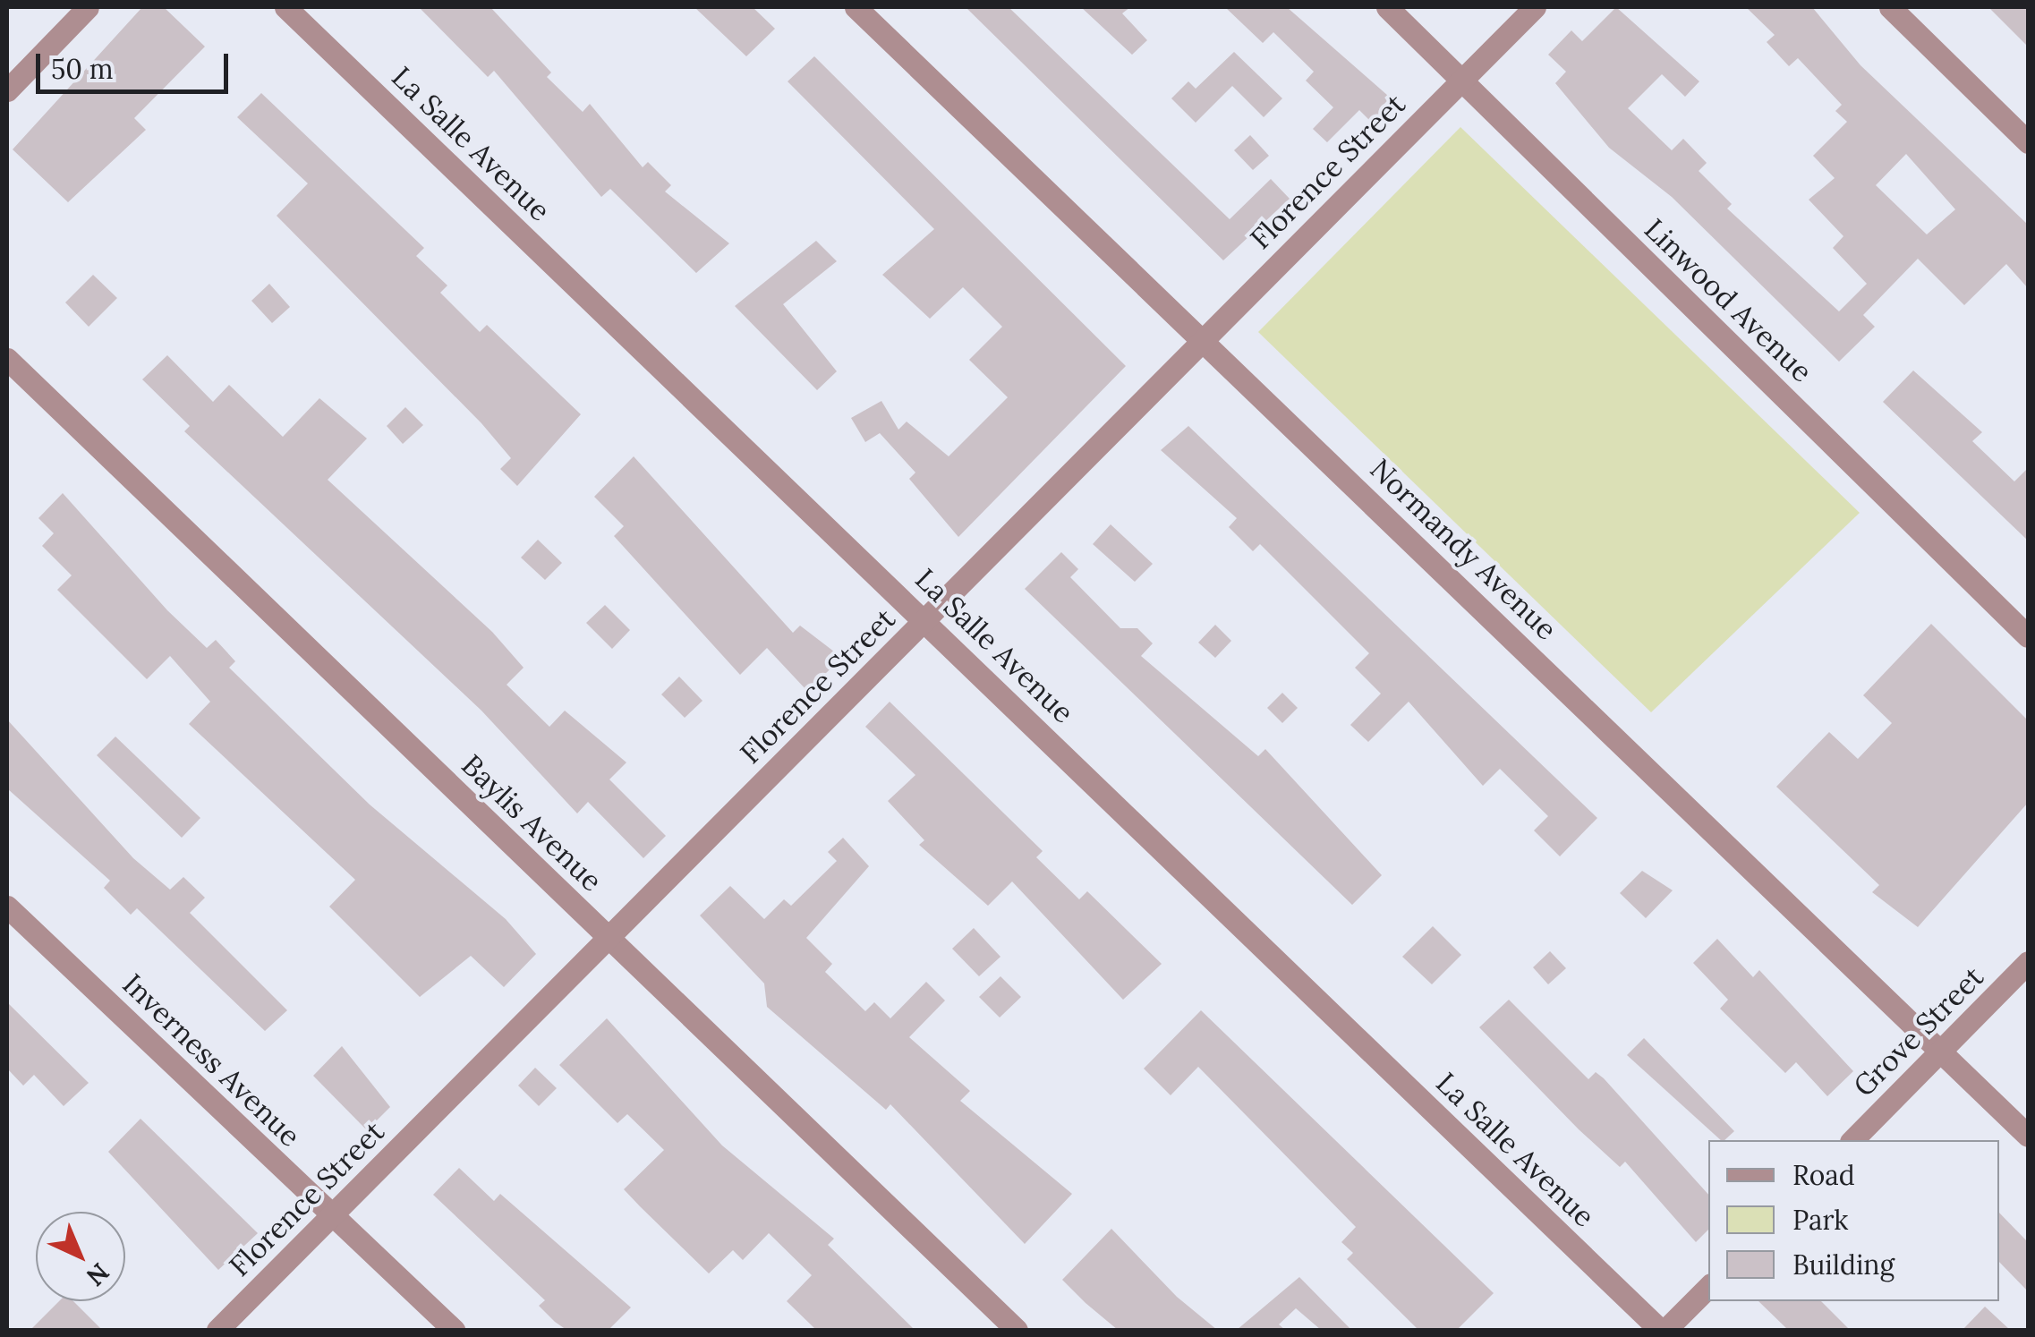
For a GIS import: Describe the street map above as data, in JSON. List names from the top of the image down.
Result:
{
  "streets": {
    "street": [
      "La Salle Avenue",
      "Florence Street",
      "Linwood Avenue",
      "Normandy Avenue",
      "Baylis Avenue",
      "Grove Street",
      "Inverness Avenue"
    ]
  },
  "crossings": [
    ["La Salle Avenue", "Florence Street"],
    ["Florence Street", "Linwood Avenue"],
    ["Florence Street", "Normandy Avenue"],
    ["Florence Street", "Baylis Avenue"],
    ["Florence Street", "Inverness Avenue"],
    ["Normandy Avenue", "Grove Street"]
  ],
  "legend": ["Road", "Park", "Building"],
  "scale_bar": "50 m",
  "north": "bottom right"
}
